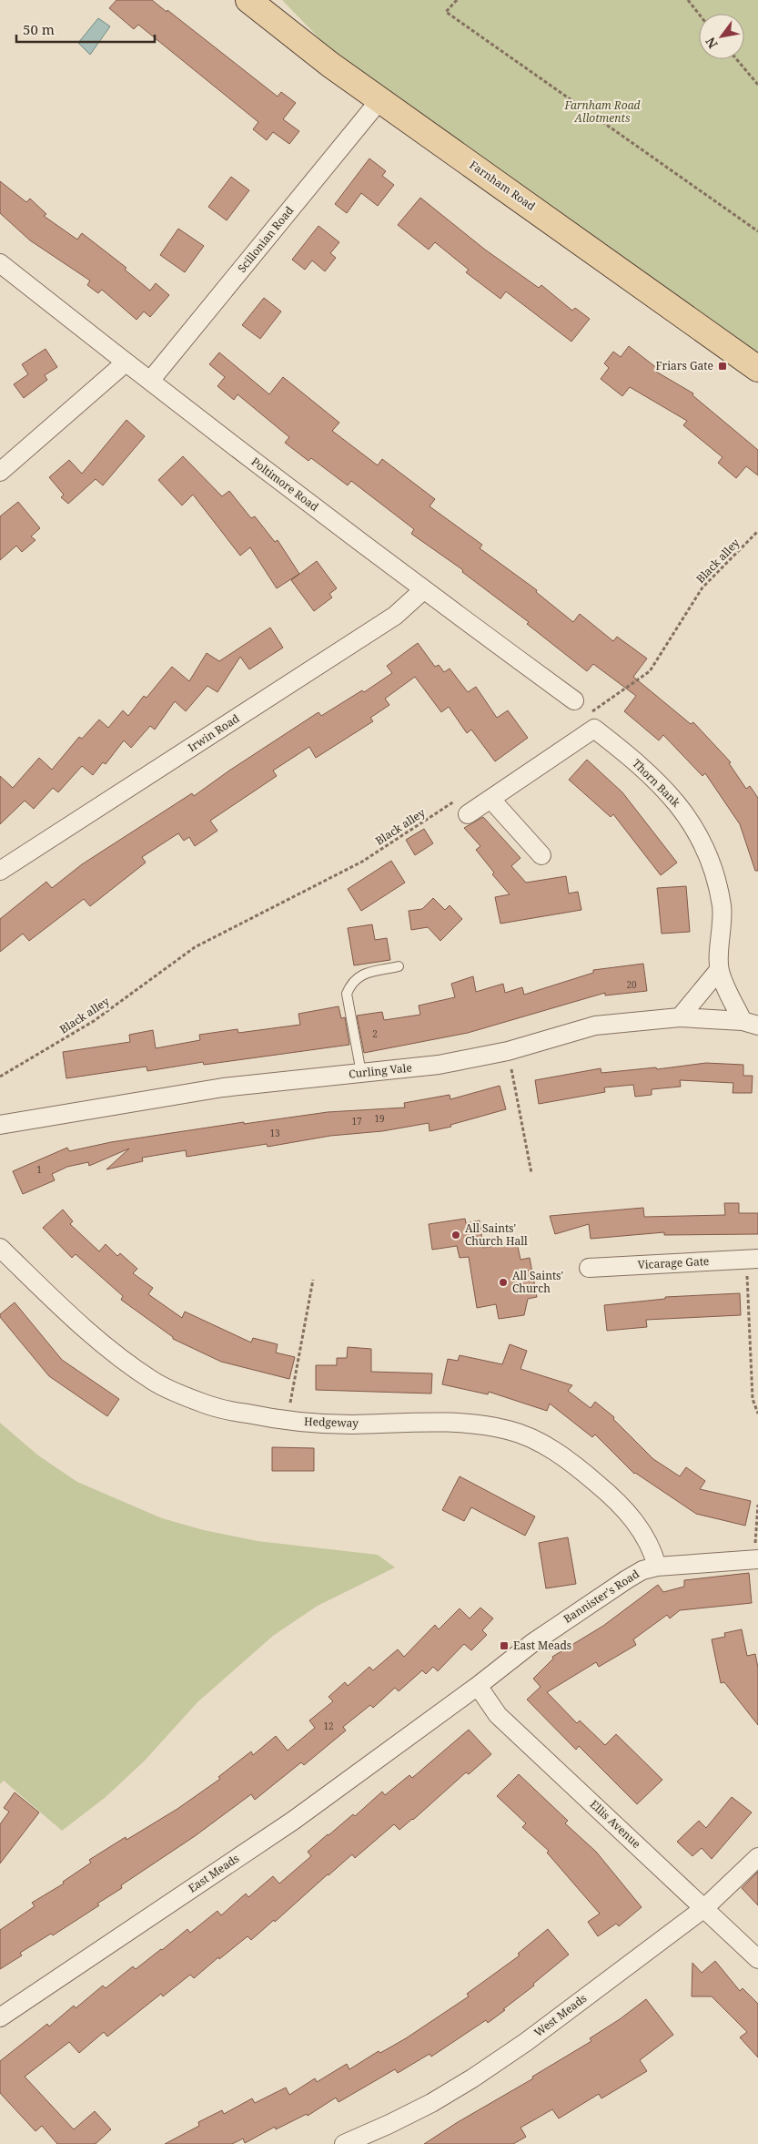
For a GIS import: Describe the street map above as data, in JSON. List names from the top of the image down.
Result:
{
  "streets": {
    "main road": ["Farnham Road"],
    "street": [
      "Scillonian Road",
      "Poltimore Road",
      "Irwin Road",
      "Thorn Bank",
      "Curling Vale",
      "Vicarage Gate",
      "Hedgeway",
      "Bannister's Road",
      "Ellis Avenue",
      "East Meads",
      "West Meads"
    ],
    "path": ["Black alley"]
  },
  "crossings": [
    ["Farnham Road", "Scillonian Road"],
    ["Scillonian Road", "Poltimore Road"],
    ["Poltimore Road", "Irwin Road"],
    ["Thorn Bank", "Curling Vale"],
    ["Hedgeway", "Bannister's Road"],
    ["Bannister's Road", "East Meads"],
    ["Ellis Avenue", "East Meads"],
    ["Ellis Avenue", "West Meads"]
  ],
  "parks": ["Farnham Road Allotments"],
  "places": {
    "transit": ["Friars Gate", "East Meads"],
    "other": ["All Saints' Church Hall", "All Saints' Church"]
  },
  "house_numbers": [
    "20",
    "2",
    "19",
    "17",
    "13",
    "1",
    "12"
  ],
  "scale_bar": "50 m",
  "north": "bottom left"
}
